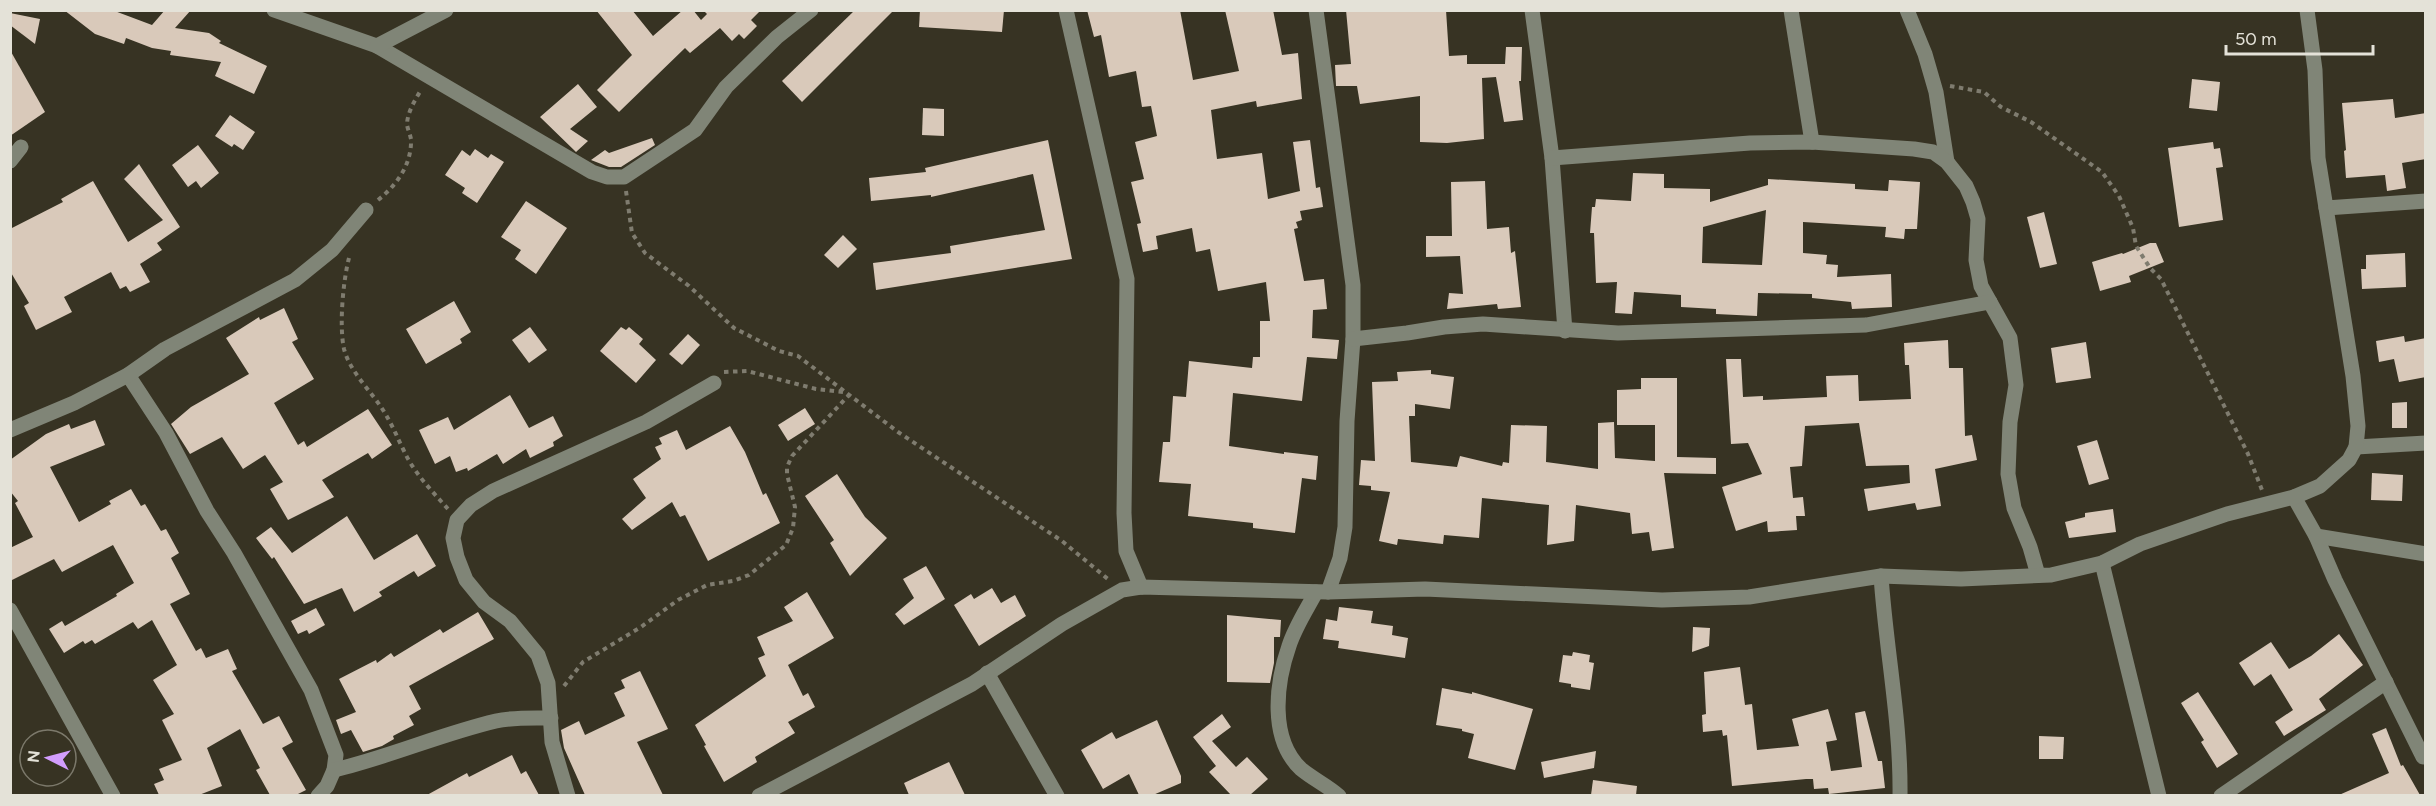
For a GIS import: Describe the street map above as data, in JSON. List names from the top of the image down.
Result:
{
  "scale_bar": "50 m",
  "north": "left"
}
